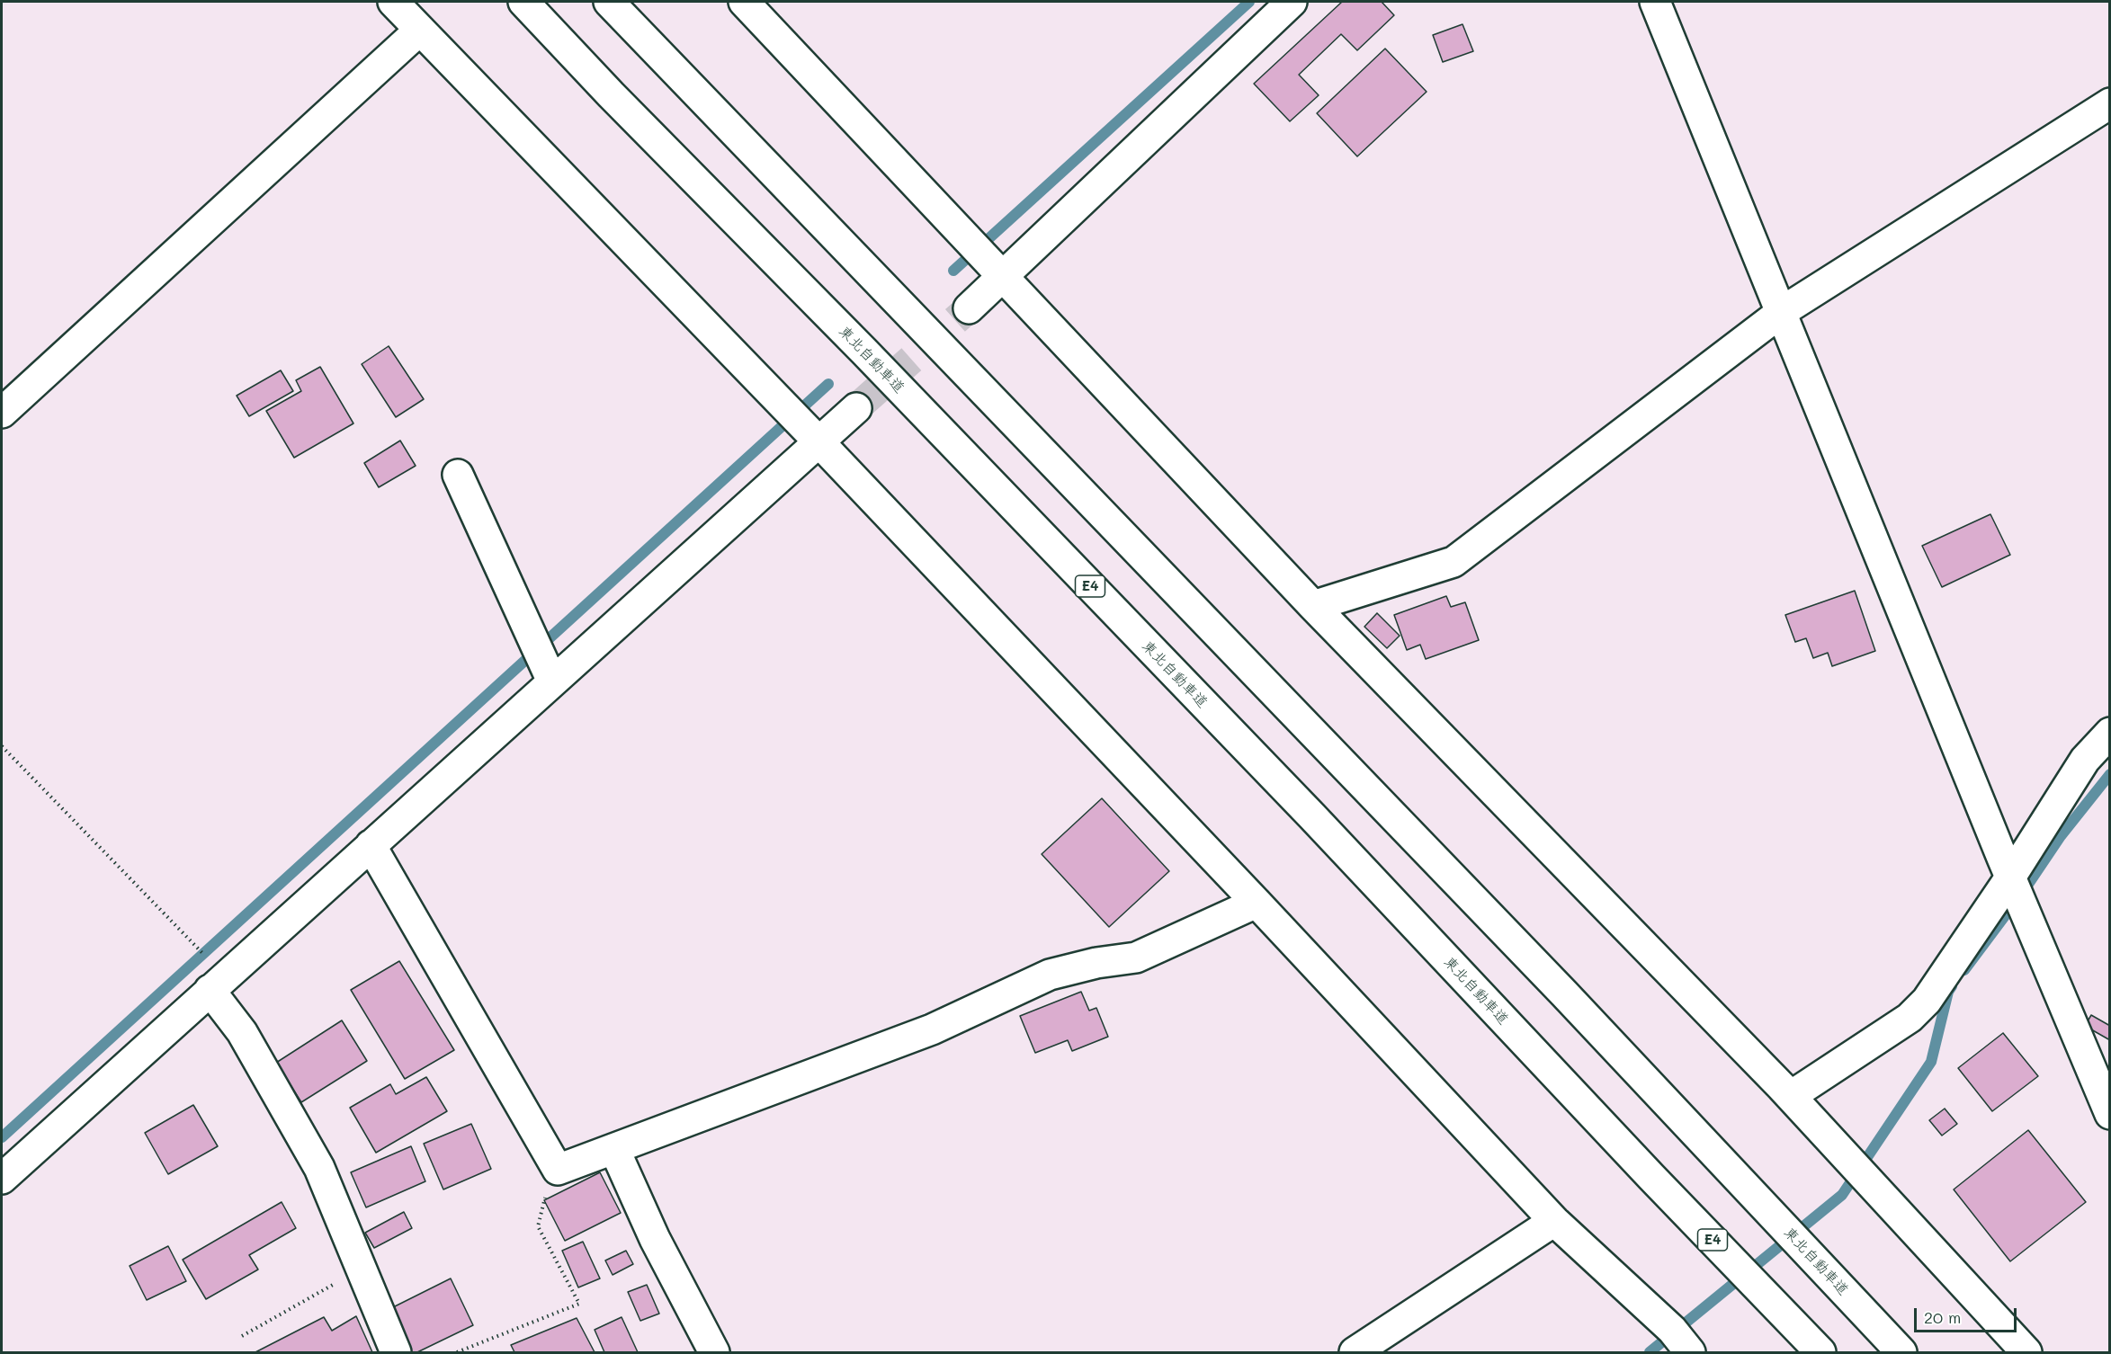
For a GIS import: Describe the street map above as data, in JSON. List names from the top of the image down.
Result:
{
  "streets": {
    "main road": ["東北自動車道", "E4"]
  },
  "scale_bar": "20 m"
}
